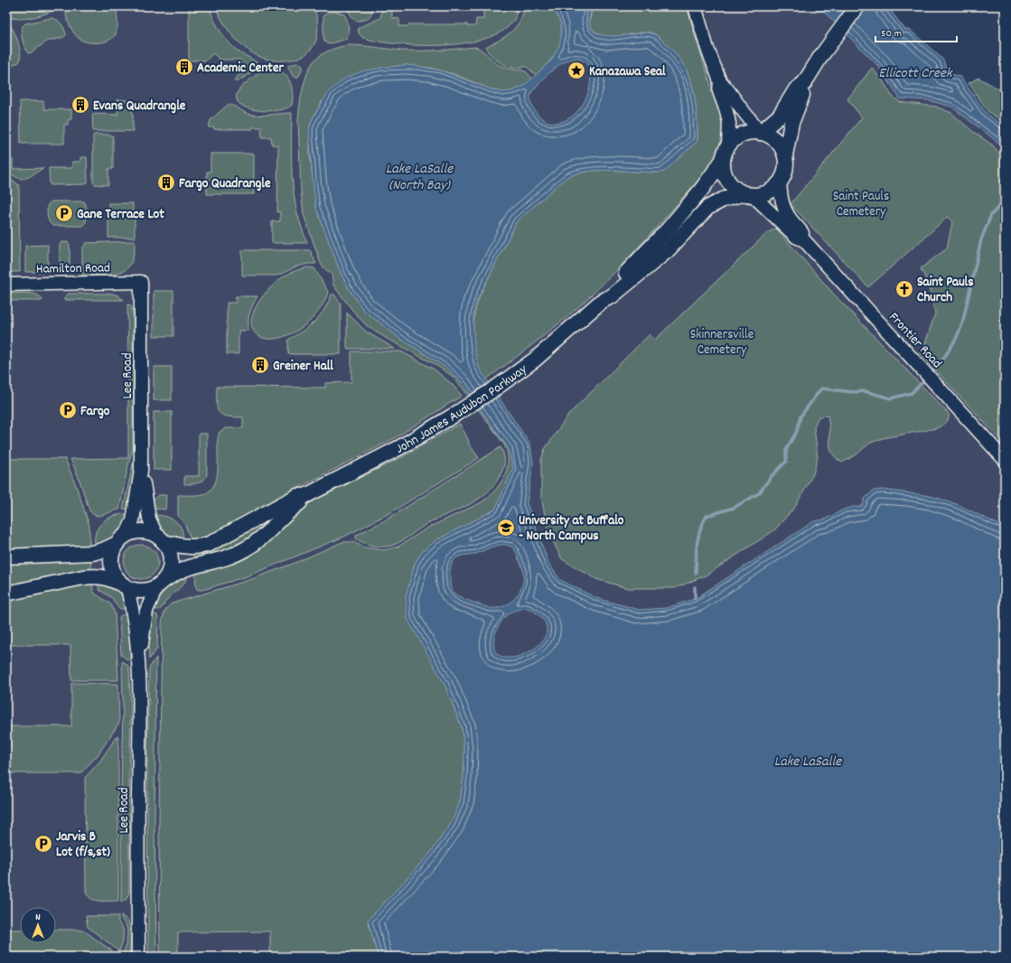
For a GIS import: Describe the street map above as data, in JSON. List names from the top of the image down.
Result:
{
  "streets": {
    "main road": ["John James Audubon Parkway"],
    "street": ["Hamilton Road", "Frontier Road", "Lee Road"]
  },
  "crossings": [
    ["Hamilton Road", "Lee Road"],
    ["Frontier Road", "John James Audubon Parkway"],
    ["Lee Road", "John James Audubon Parkway"]
  ],
  "water": ["Ellicott Creek", "Lake LaSalle (North Bay)", "Lake LaSalle"],
  "parks": ["Saint Pauls Cemetery", "Skinnersville Cemetery"],
  "places": {
    "building": [
      "Academic Center",
      "Evans Quadrangle",
      "Fargo Quadrangle",
      "Greiner Hall"
    ],
    "place": ["Kanazawa Seal"],
    "parking": ["Gane Terrace Lot", "Fargo", "Jarvis B Lot (f/s,st)"],
    "church": ["Saint Pauls Church"],
    "school or university": ["University at Buffalo - North Campus"]
  },
  "scale_bar": "50 m",
  "north": "top"
}
